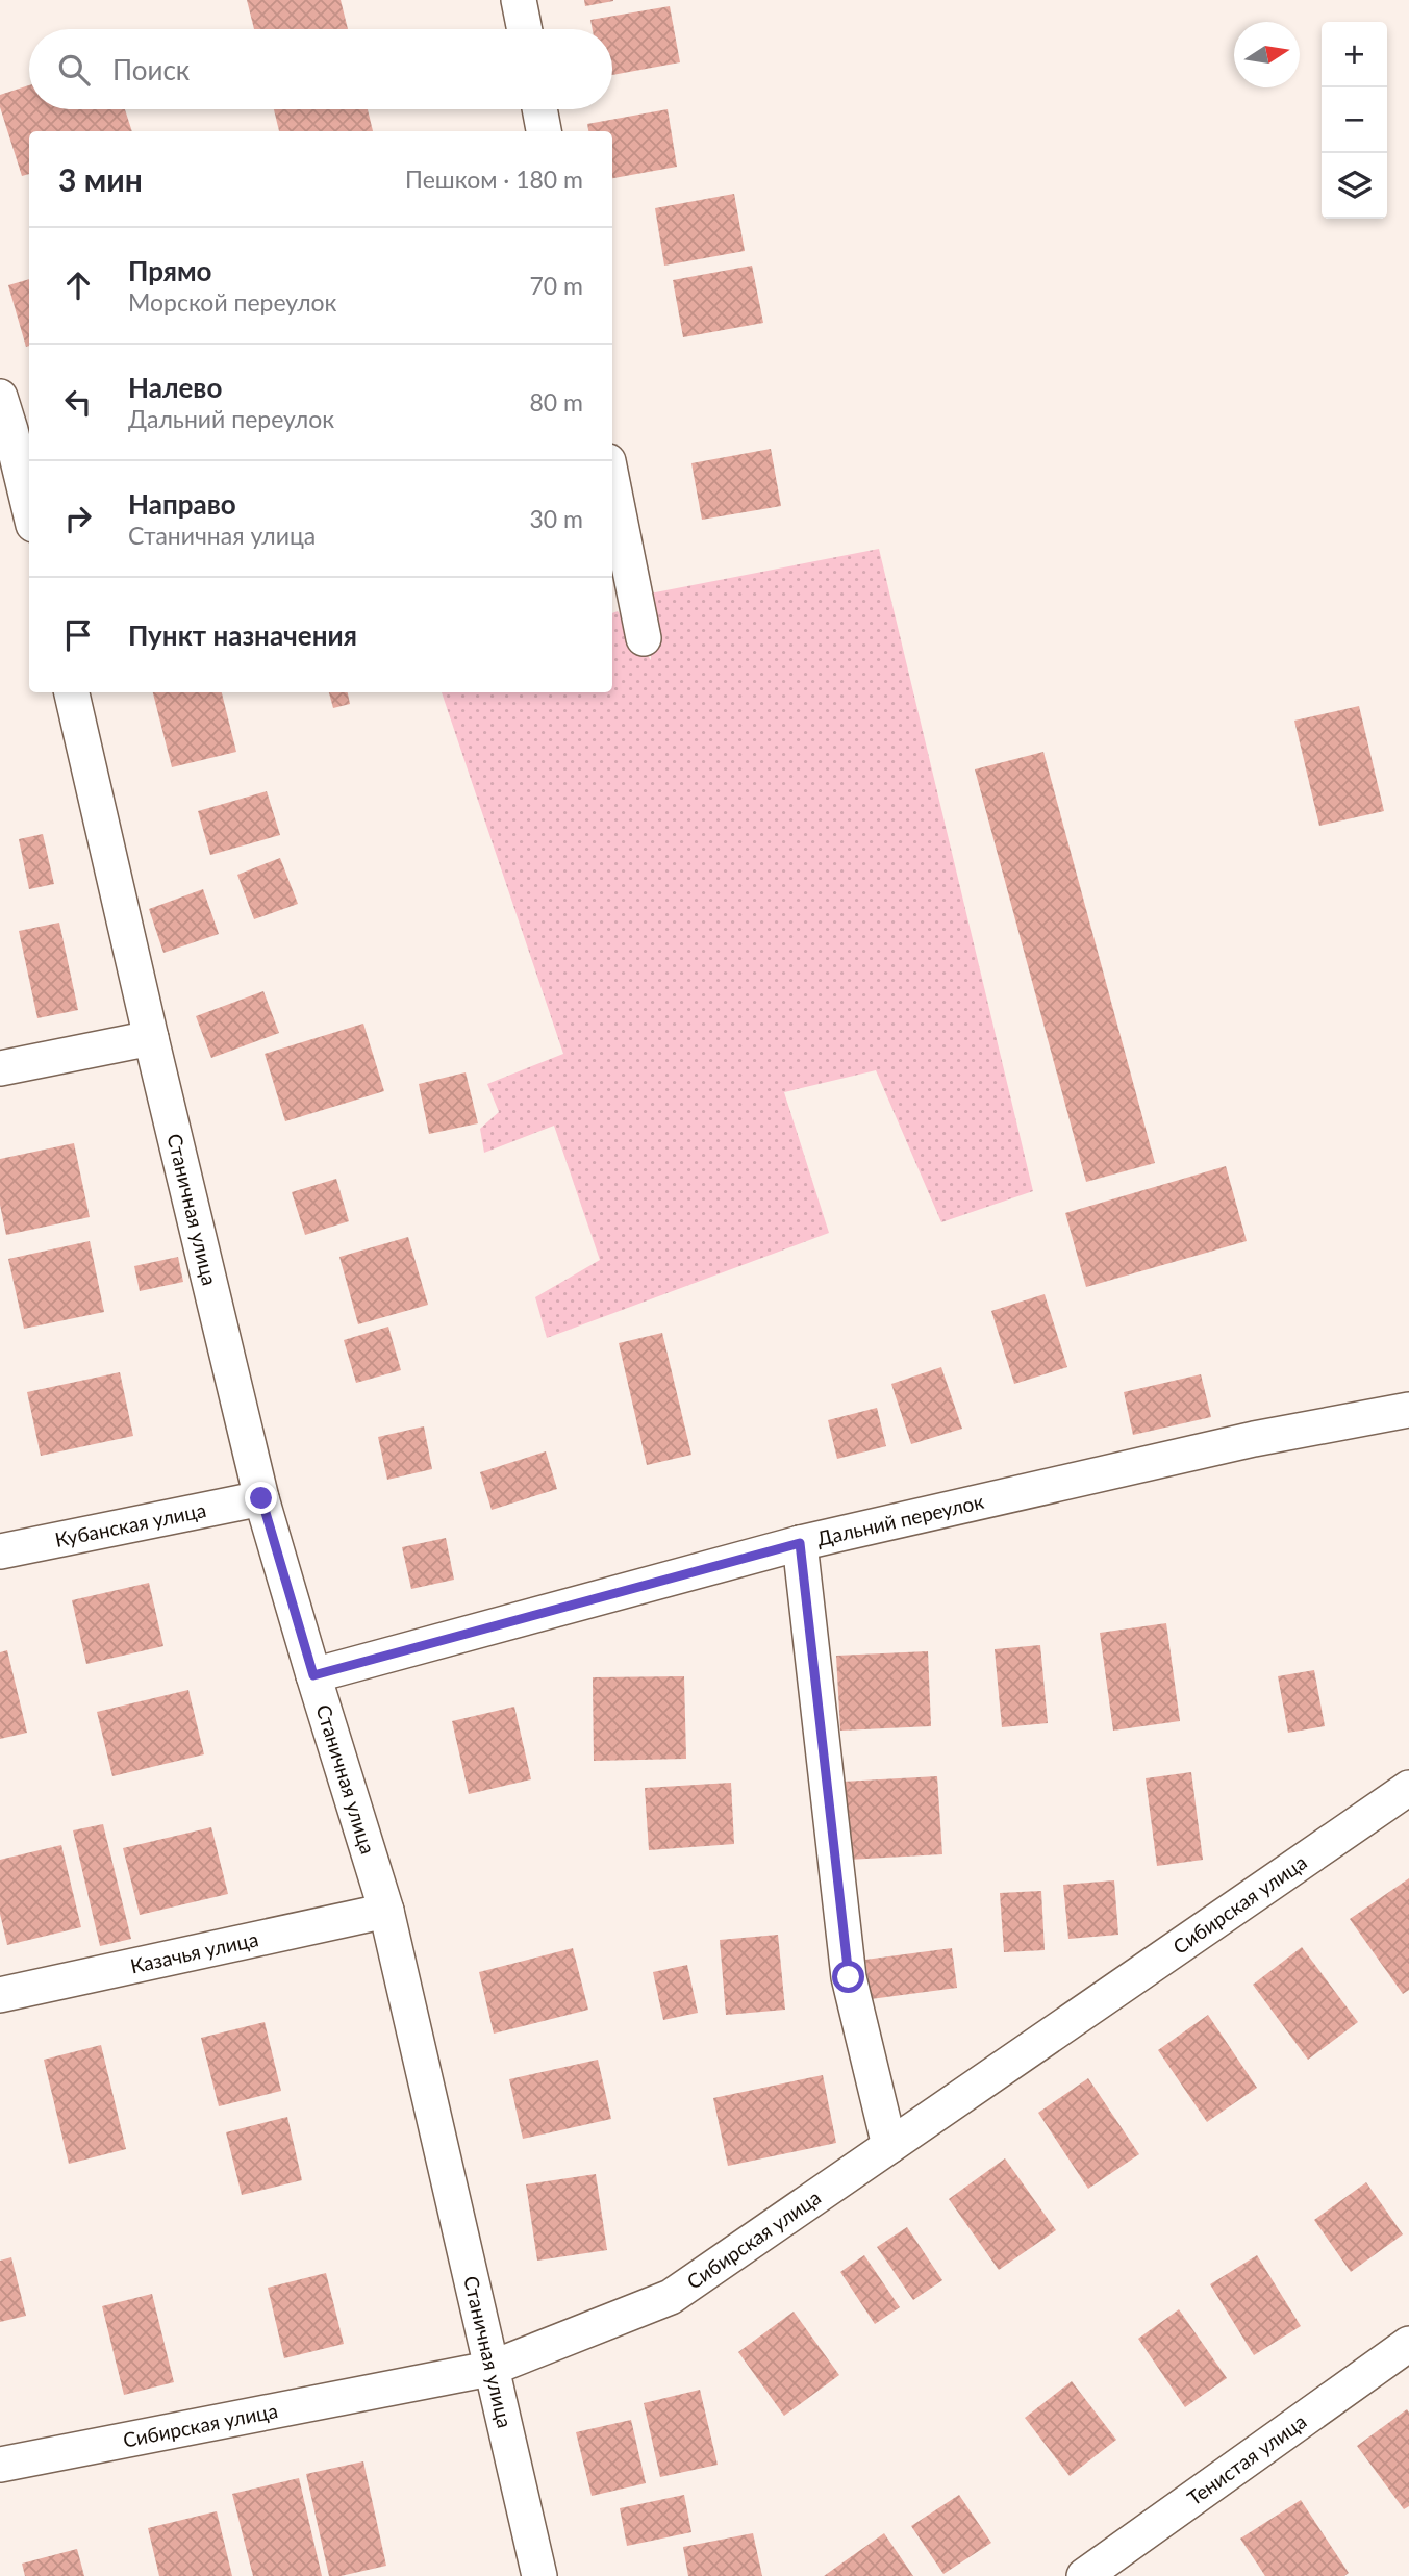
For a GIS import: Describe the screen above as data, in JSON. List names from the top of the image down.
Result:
{
  "streets": {
    "street": [
      "Станичная улица",
      "Дальний переулок",
      "Кубанская улица",
      "Сибирская улица",
      "Казачья улица",
      "Тенистая улица"
    ]
  },
  "crossings": [
    ["Станичная улица", "Дальний переулок"],
    ["Станичная улица", "Кубанская улица"],
    ["Станичная улица", "Сибирская улица"],
    ["Станичная улица", "Казачья улица"]
  ],
  "north": "right",
  "page": {
    "map_buttons": ["+", "−"],
    "search": "Поиск",
    "heading": ["3 мин", "Пешком · 180 m"],
    "list": [
      ["Прямо", "Морской переулок", "70 m"],
      ["Налево", "Дальний переулок", "80 m"],
      ["Направо", "Станичная улица", "30 m"],
      "Пункт назначения"
    ]
  }
}
